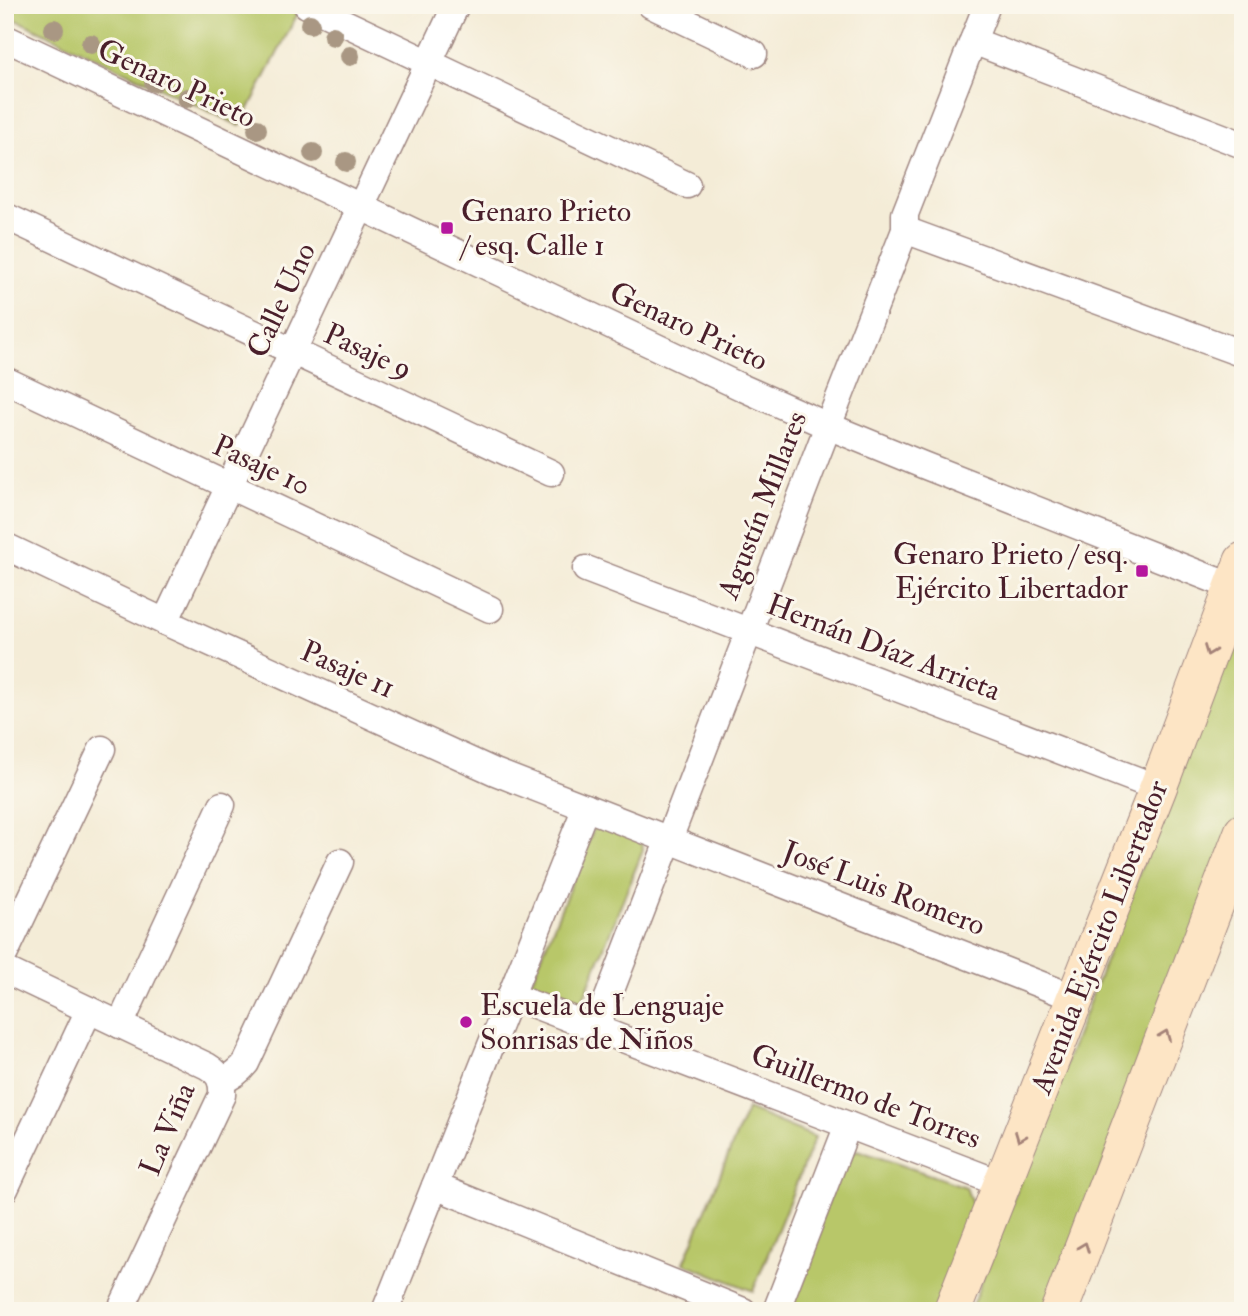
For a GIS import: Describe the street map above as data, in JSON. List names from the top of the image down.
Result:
{
  "streets": {
    "main road": ["Avenida Ejército Libertador"],
    "street": [
      "Genaro Prieto",
      "Calle Uno",
      "Pasaje 9",
      "Pasaje 10",
      "Agustín Millares",
      "Hernán Díaz Arrieta",
      "Pasaje 11",
      "José Luis Romero",
      "Guillermo de Torres",
      "La Viña"
    ]
  },
  "crossings": [
    ["Genaro Prieto", "Calle Uno"],
    ["Genaro Prieto", "Agustín Millares"],
    ["Genaro Prieto", "Avenida Ejército Libertador"],
    ["Calle Uno", "Pasaje 9"],
    ["Calle Uno", "Pasaje 10"],
    ["Calle Uno", "Pasaje 11"],
    ["Agustín Millares", "Hernán Díaz Arrieta"],
    ["Agustín Millares", "Pasaje 11"],
    ["Agustín Millares", "José Luis Romero"],
    ["Agustín Millares", "Guillermo de Torres"],
    ["Hernán Díaz Arrieta", "Avenida Ejército Libertador"],
    ["Pasaje 11", "José Luis Romero"],
    ["José Luis Romero", "Avenida Ejército Libertador"],
    ["Avenida Ejército Libertador", "Guillermo de Torres"]
  ],
  "places": {
    "transit": ["Genaro Prieto / esq. Calle 1", "Genaro Prieto / esq. Ejército Libertador"],
    "other": ["Escuela de Lenguaje Sonrisas de Niños"]
  }
}
